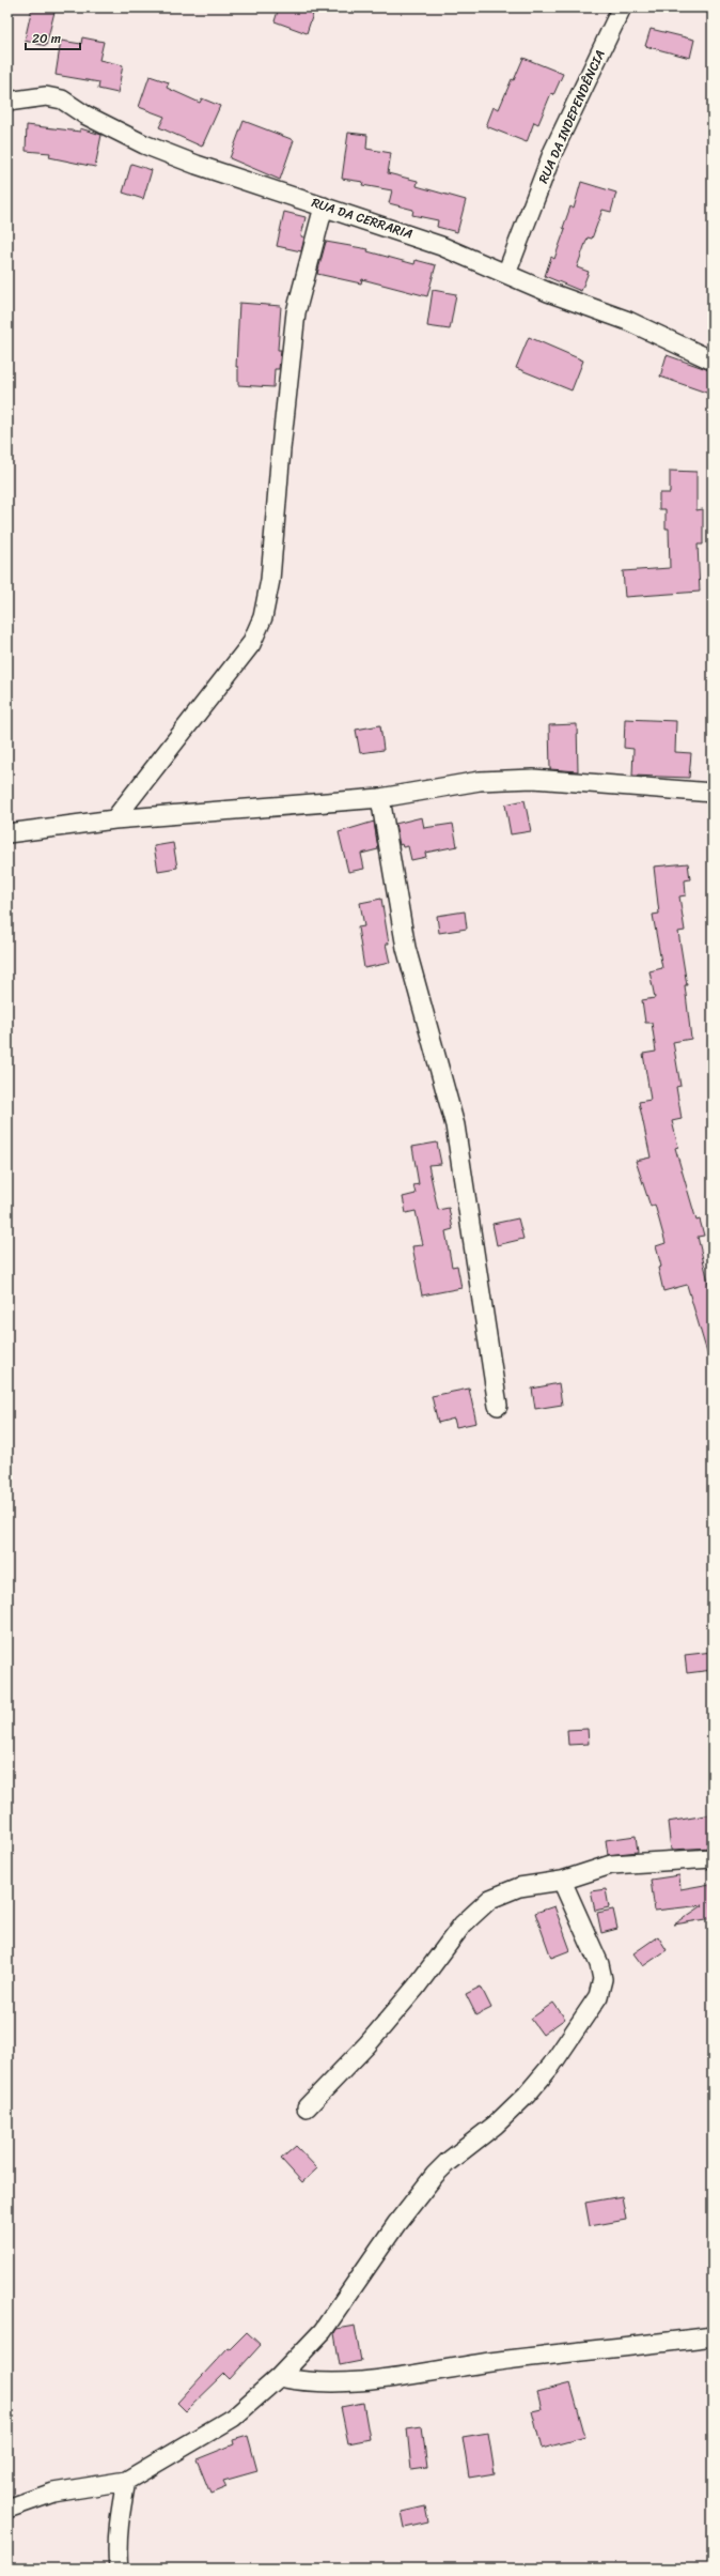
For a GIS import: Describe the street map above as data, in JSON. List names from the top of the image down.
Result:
{
  "streets": {
    "street": ["RUA DA INDEPENDÊNCIA", "RUA DA CERRARIA"]
  },
  "crossings": [
    ["RUA DA INDEPENDÊNCIA", "RUA DA CERRARIA"]
  ],
  "scale_bar": "20 m"
}
